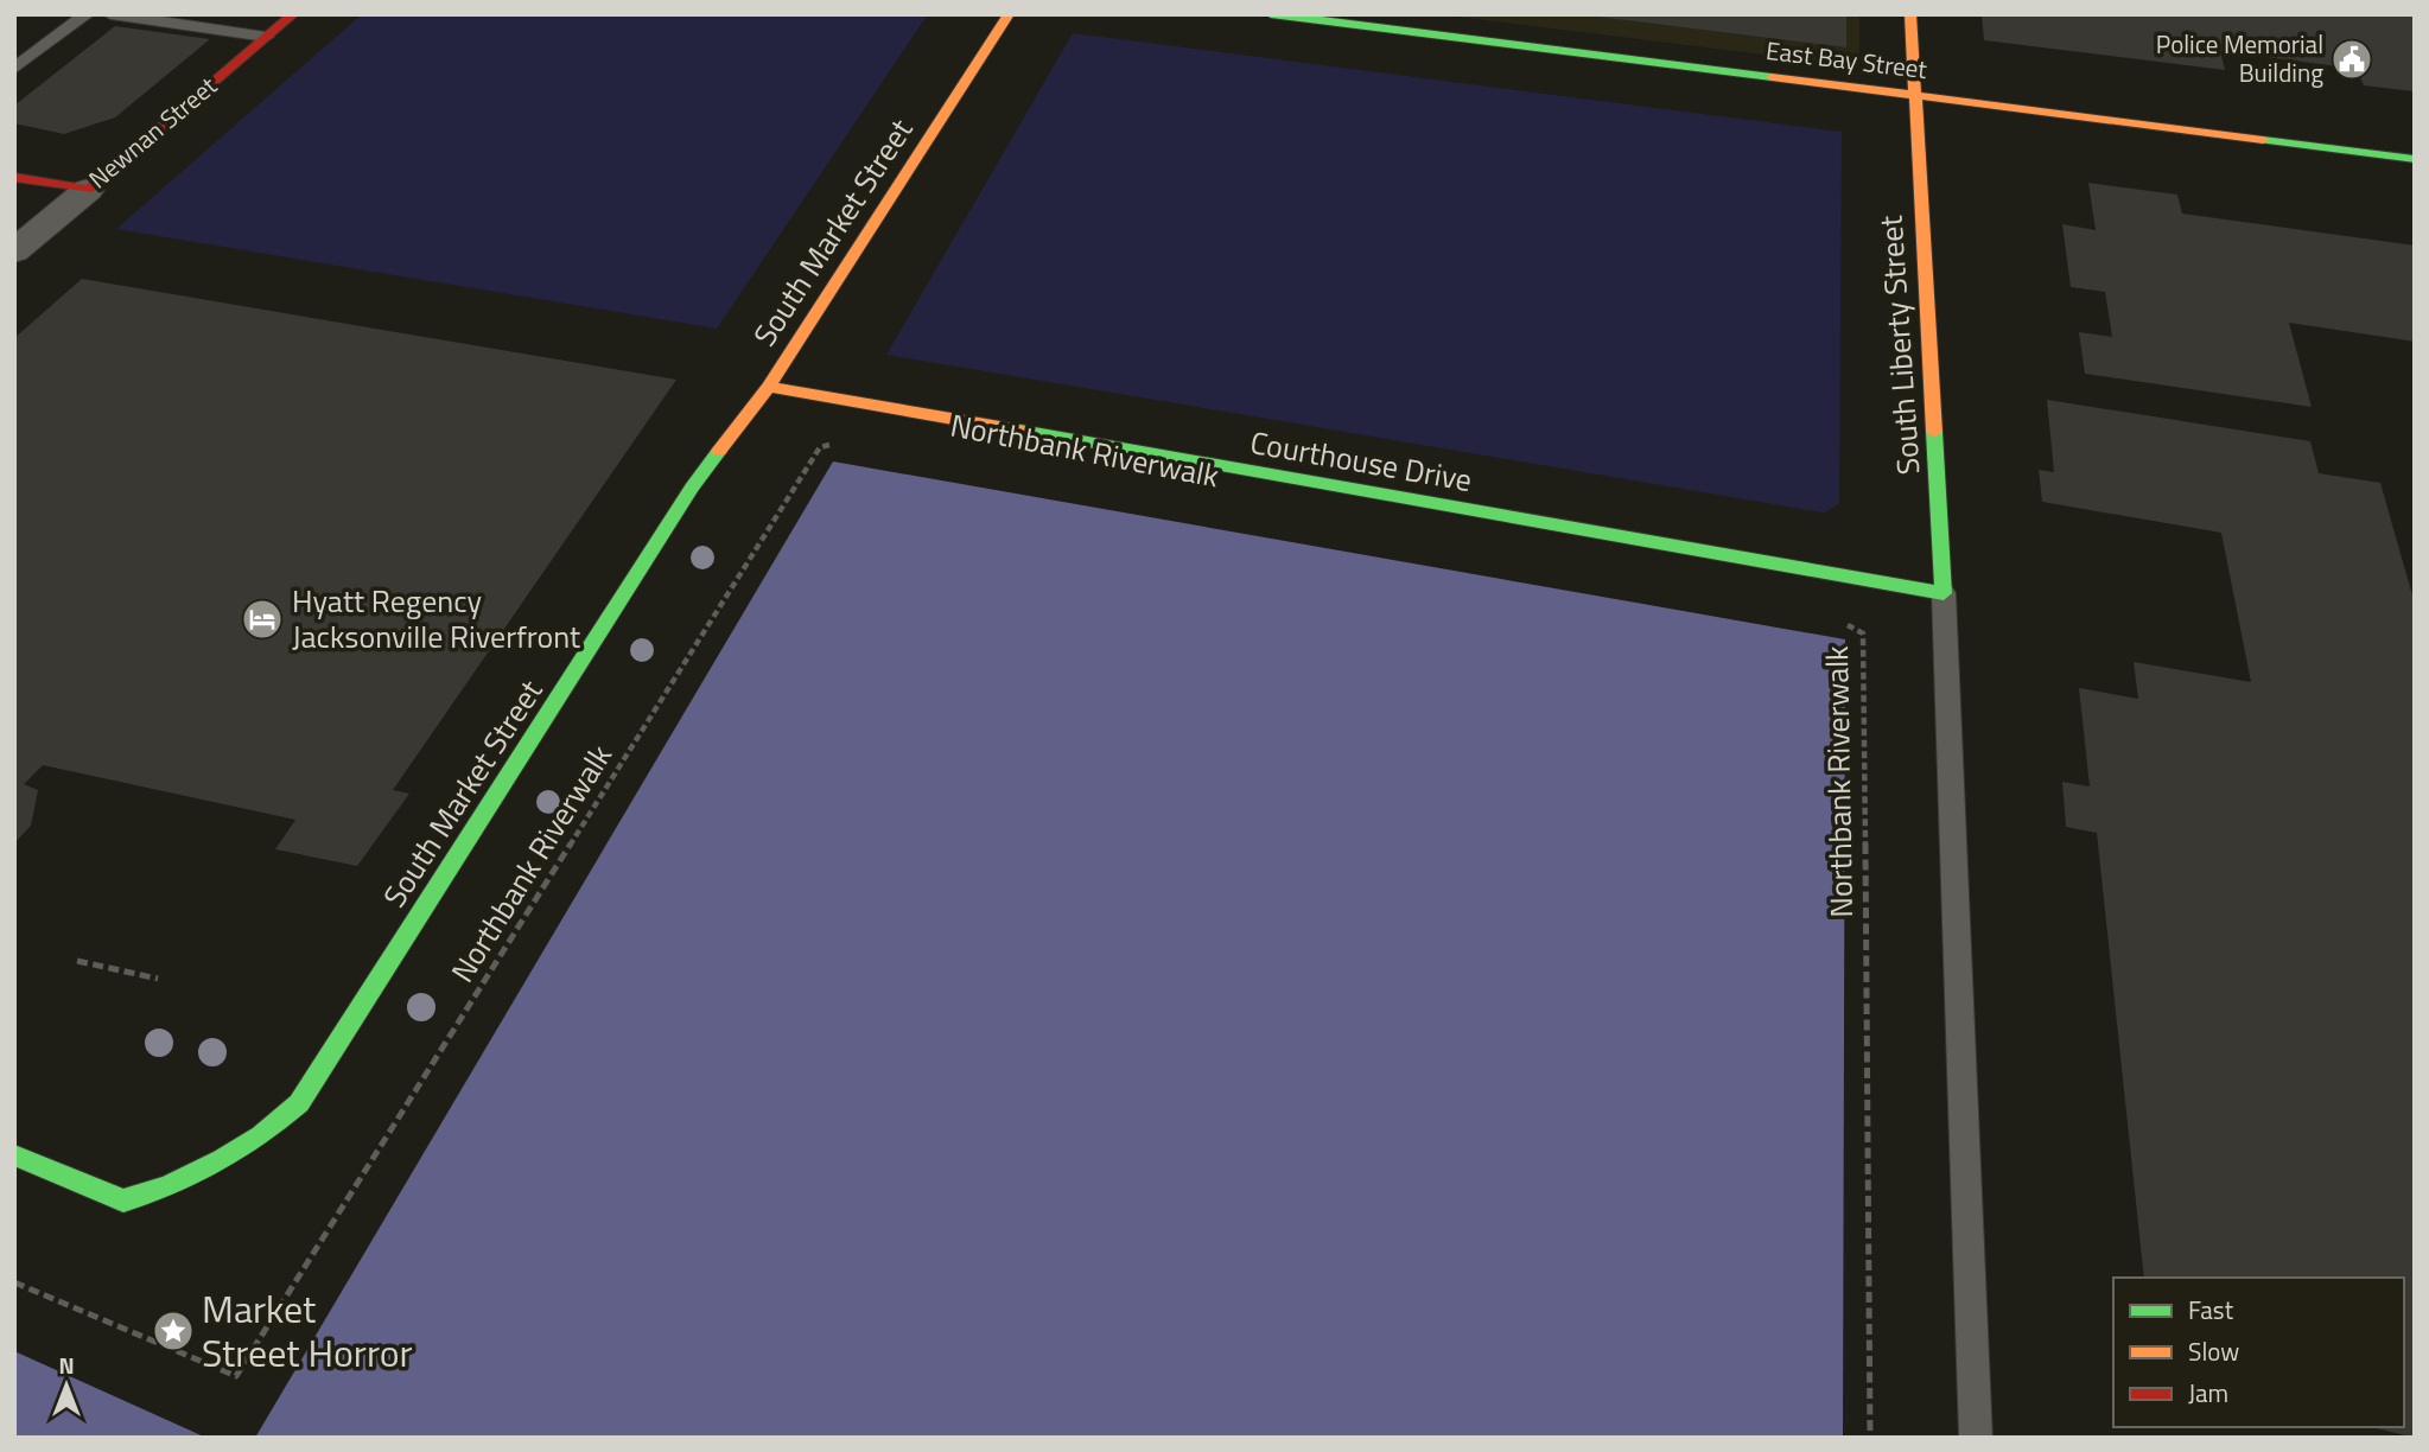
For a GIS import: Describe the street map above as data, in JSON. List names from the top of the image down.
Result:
{
  "streets": {
    "street": [
      "East Bay Street",
      "Newnan Street",
      "South Market Street",
      "South Liberty Street",
      "Courthouse Drive"
    ],
    "path": ["Northbank Riverwalk"]
  },
  "crossings": [
    ["East Bay Street", "South Liberty Street"],
    ["South Market Street", "Courthouse Drive"],
    ["South Liberty Street", "Courthouse Drive"]
  ],
  "places": {
    "public building": ["Police Memorial Building"],
    "hotel": ["Hyatt Regency Jacksonville Riverfront"],
    "place": ["Market Street Horror"]
  },
  "legend": ["Fast", "Slow", "Jam"],
  "north": "top"
}
